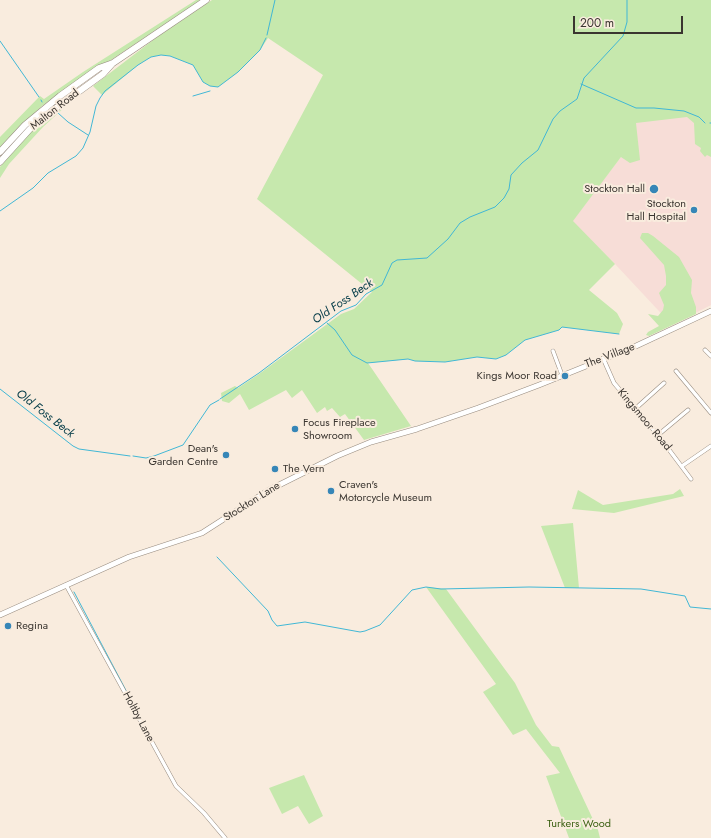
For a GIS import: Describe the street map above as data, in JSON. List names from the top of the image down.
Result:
{
  "streets": {
    "highway": ["Malton Road"],
    "street": [
      "The Village",
      "Kingsmoor Road",
      "Stockton Lane",
      "Holtby Lane"
    ]
  },
  "crossings": [
    ["The Village", "Kingsmoor Road"],
    ["The Village", "Stockton Lane"],
    ["Stockton Lane", "Holtby Lane"]
  ],
  "water": ["Old Foss Beck"],
  "parks": ["Turkers Wood"],
  "places": [
    "Stockton Hall",
    "Stockton Hall Hospital",
    "Kings Moor Road",
    "Focus Fireplace Showroom",
    "Dean's Garden Centre",
    "The Vern",
    "Craven's Motorcycle Museum",
    "Regina"
  ],
  "scale_bar": "200 m"
}
